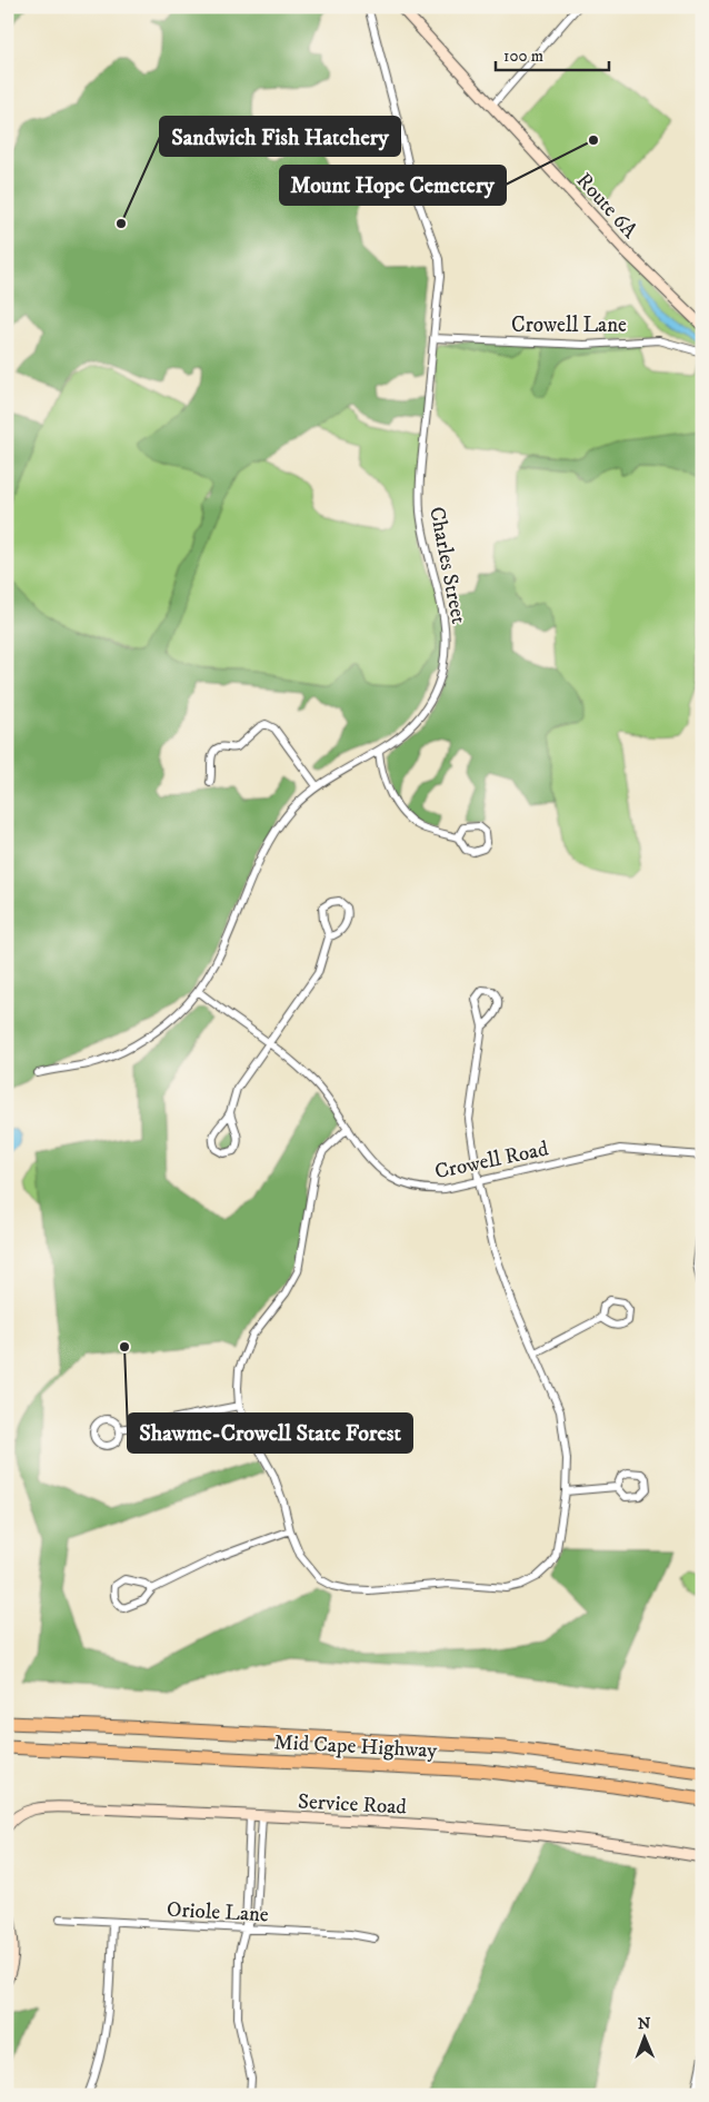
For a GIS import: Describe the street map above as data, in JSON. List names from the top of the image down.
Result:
{
  "streets": {
    "highway": ["Mid Cape Highway"],
    "street": [
      "Route 6A",
      "Crowell Lane",
      "Charles Street",
      "Crowell Road",
      "Service Road",
      "Oriole Lane"
    ]
  },
  "crossings": [
    ["Crowell Lane", "Charles Street"],
    ["Charles Street", "Crowell Road"]
  ],
  "places": ["Mount Hope Cemetery", "Sandwich Fish Hatchery", "Shawme-Crowell State Forest"],
  "scale_bar": "100 m",
  "north": "top"
}
